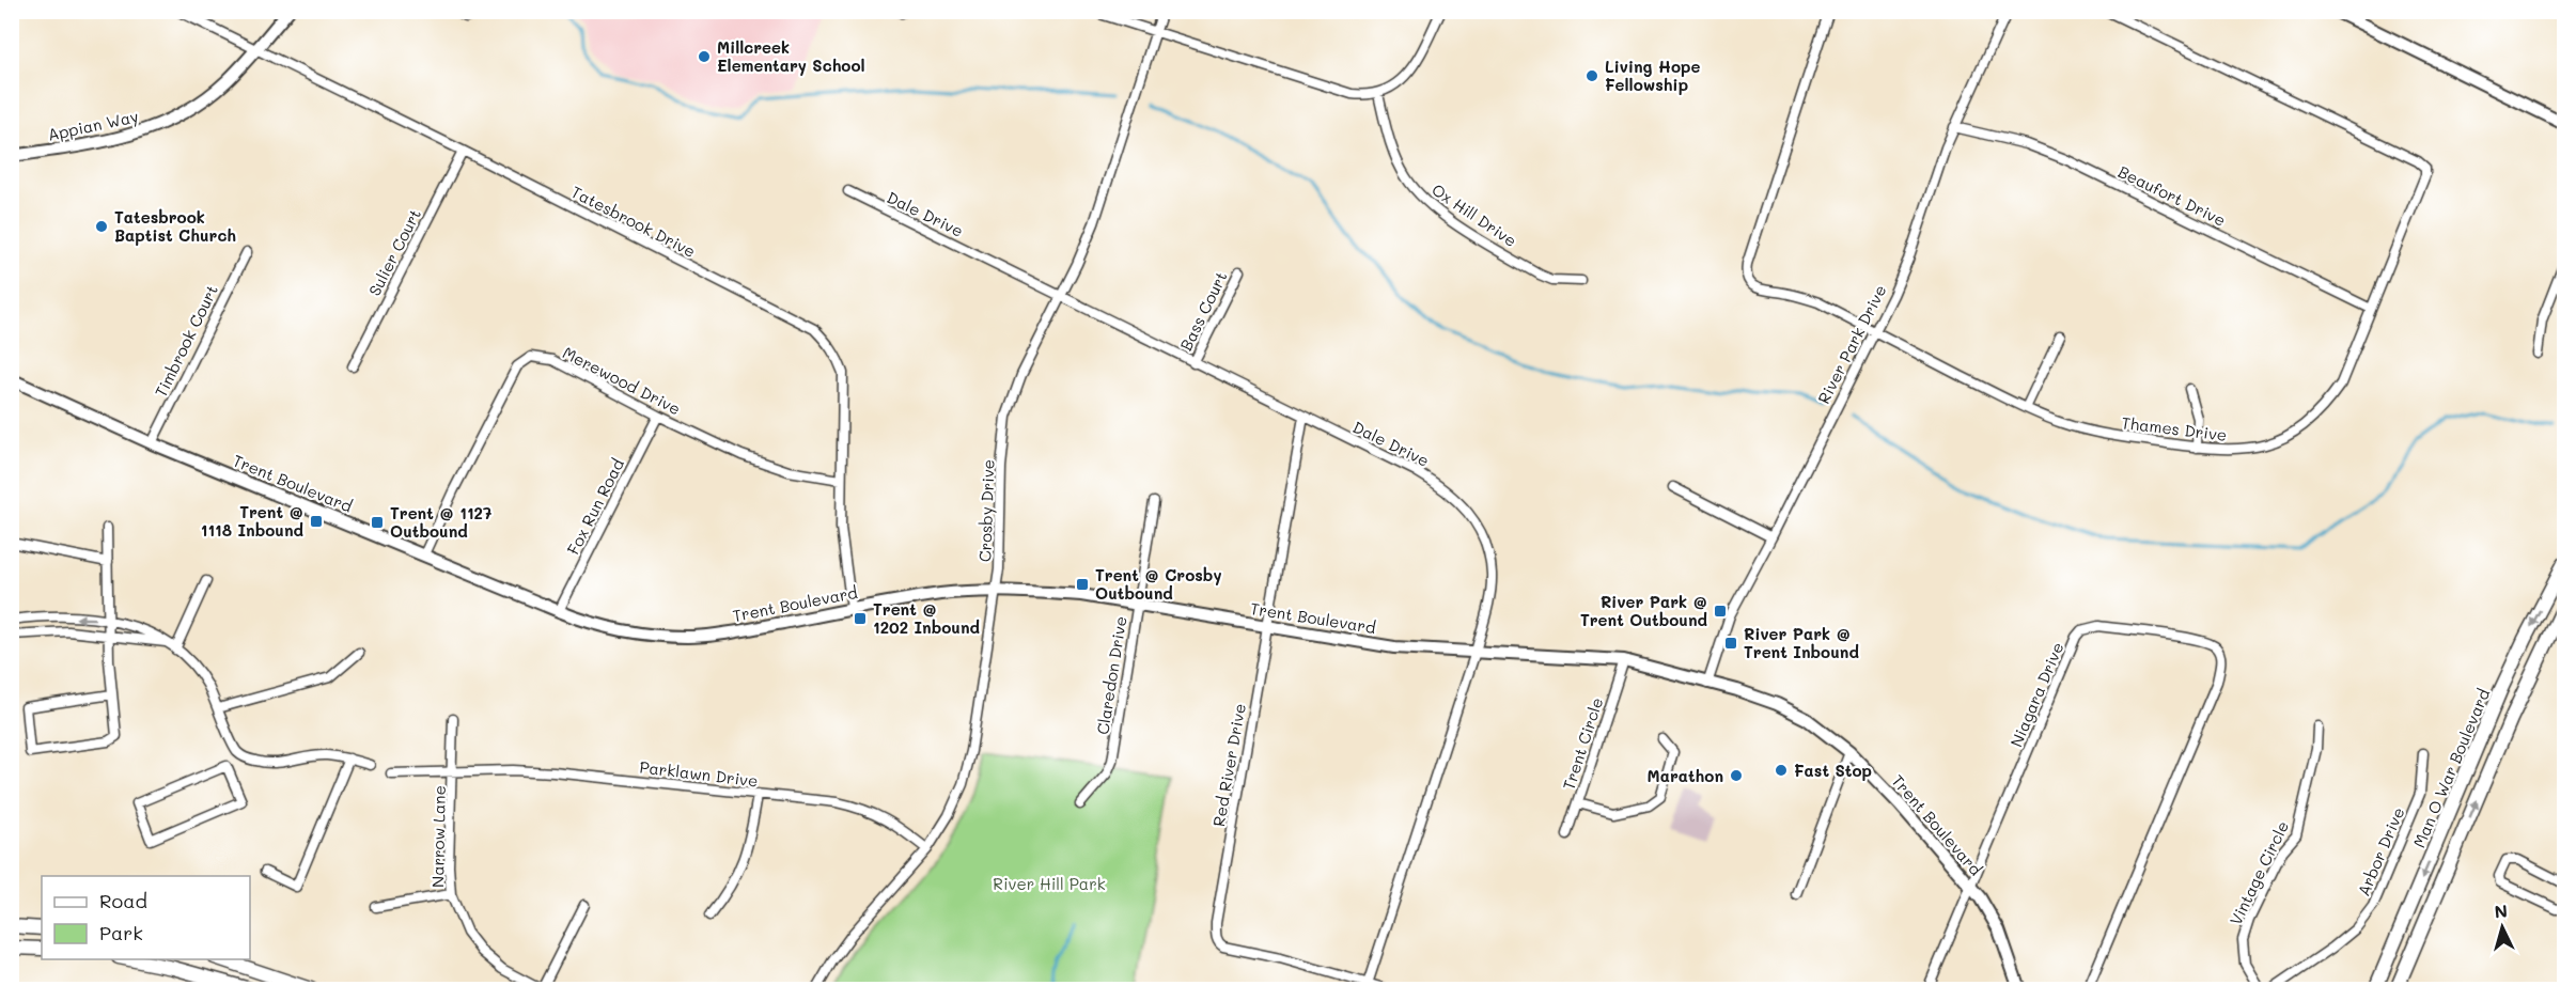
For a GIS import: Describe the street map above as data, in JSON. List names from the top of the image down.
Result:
{
  "streets": {
    "main road": ["Man O War Boulevard"],
    "street": [
      "Appian Way",
      "Beaufort Drive",
      "Dale Drive",
      "Ox Hill Drive",
      "Tatesbrook Drive",
      "Sulier Court",
      "Bass Court",
      "Timbrook Court",
      "River Park Drive",
      "Merewood Drive",
      "Thames Drive",
      "Trent Boulevard",
      "Fox Run Road",
      "Crosby Drive",
      "Claredon Drive",
      "Niagara Drive",
      "Trent Circle",
      "Red River Drive",
      "Parklawn Drive",
      "Narrow Lane",
      "Arbor Drive",
      "Vintage Circle"
    ]
  },
  "crossings": [
    ["Appian Way", "Tatesbrook Drive"],
    ["Beaufort Drive", "River Park Drive"],
    ["Beaufort Drive", "Thames Drive"],
    ["Dale Drive", "Bass Court"],
    ["Dale Drive", "Trent Boulevard"],
    ["Dale Drive", "Crosby Drive"],
    ["Dale Drive", "Red River Drive"],
    ["Tatesbrook Drive", "Sulier Court"],
    ["Tatesbrook Drive", "Merewood Drive"],
    ["Tatesbrook Drive", "Trent Boulevard"],
    ["Timbrook Court", "Trent Boulevard"],
    ["River Park Drive", "Thames Drive"],
    ["River Park Drive", "Trent Boulevard"],
    ["Merewood Drive", "Trent Boulevard"],
    ["Merewood Drive", "Fox Run Road"],
    ["Trent Boulevard", "Fox Run Road"],
    ["Trent Boulevard", "Crosby Drive"],
    ["Trent Boulevard", "Claredon Drive"],
    ["Trent Boulevard", "Niagara Drive"],
    ["Trent Boulevard", "Trent Circle"],
    ["Trent Boulevard", "Red River Drive"],
    ["Crosby Drive", "Parklawn Drive"],
    ["Parklawn Drive", "Narrow Lane"]
  ],
  "parks": ["River Hill Park"],
  "places": {
    "other": [
      "Millcreek Elementary School",
      "Living Hope Fellowship",
      "Tatesbrook Baptist Church",
      "Fast Stop",
      "Marathon"
    ],
    "transit": [
      "Trent @ 1118 Inbound",
      "Trent @ 1127 Outbound",
      "Trent @ Crosby Outbound",
      "River Park @ Trent Outbound",
      "Trent @ 1202 Inbound",
      "River Park @ Trent Inbound"
    ]
  },
  "legend": ["Road", "Park"],
  "north": "top"
}
